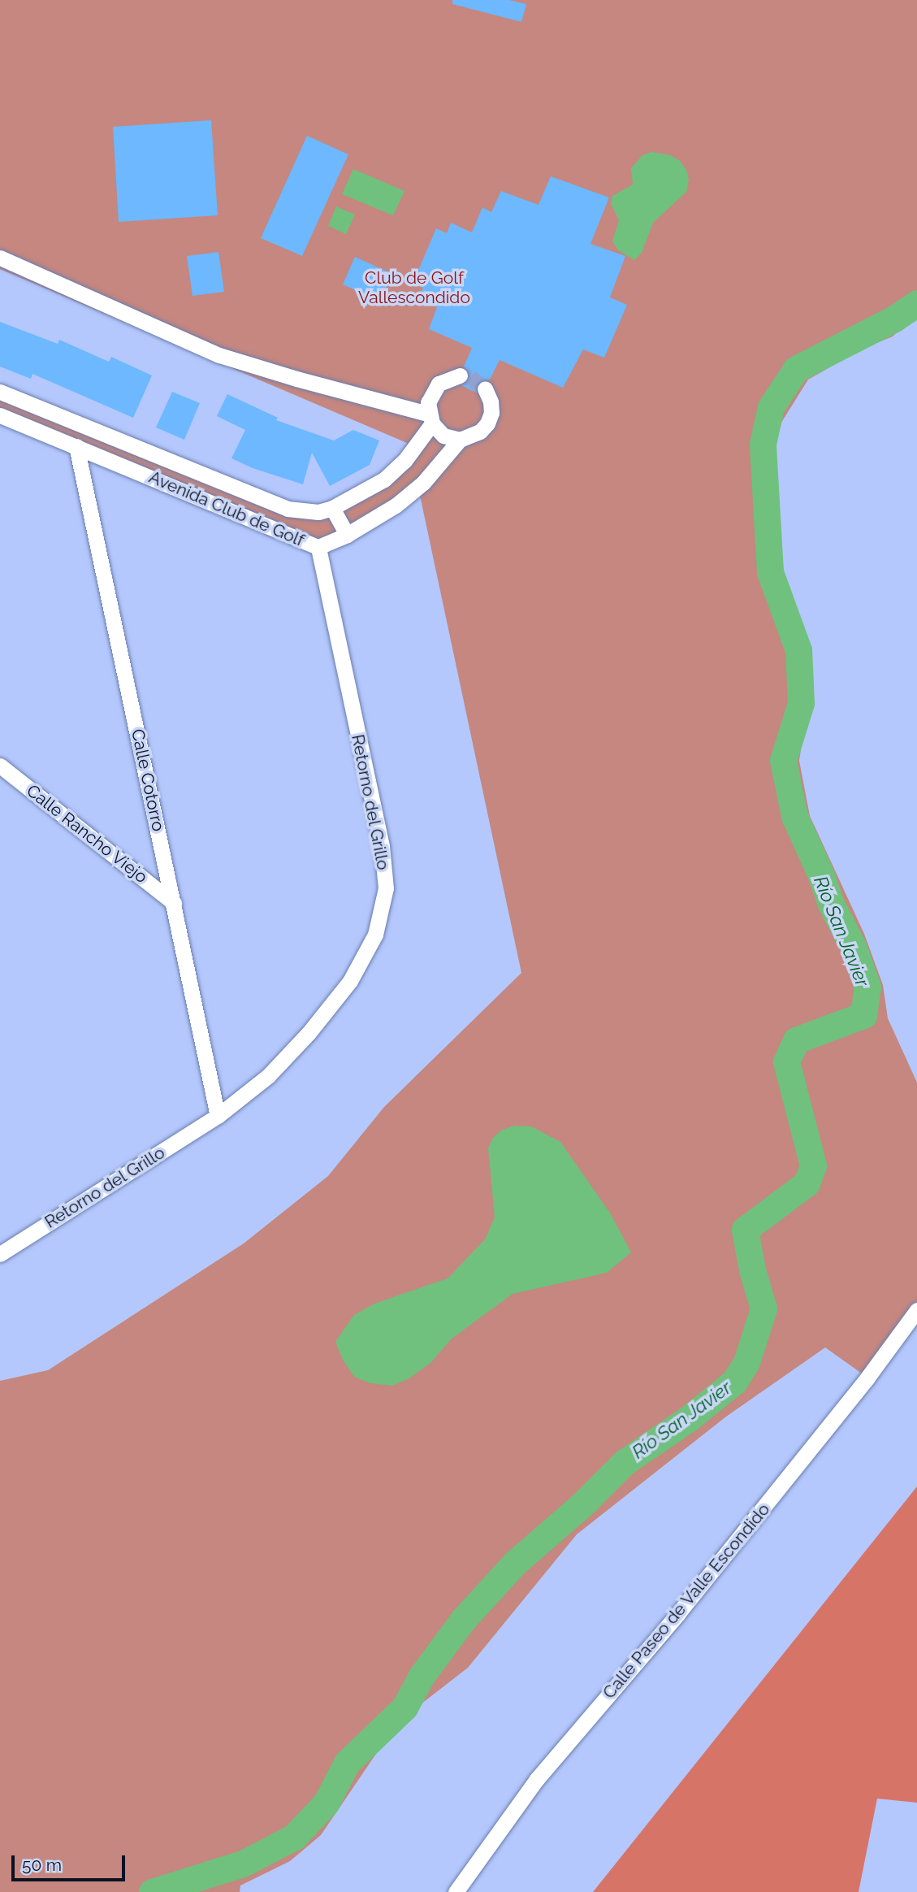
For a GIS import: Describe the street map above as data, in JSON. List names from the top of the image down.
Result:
{
  "streets": {
    "street": [
      "Avenida Club de Golf",
      "Calle Cotorro",
      "Retorno del Grillo",
      "Calle Rancho Viejo",
      "Calle Paseo de Valle Escondido"
    ]
  },
  "crossings": [
    ["Avenida Club de Golf", "Calle Cotorro"],
    ["Avenida Club de Golf", "Retorno del Grillo"],
    ["Calle Cotorro", "Retorno del Grillo"],
    ["Calle Cotorro", "Calle Rancho Viejo"]
  ],
  "water": ["Río San Javier"],
  "parks": ["Club de Golf Vallescondido"],
  "scale_bar": "50 m"
}
